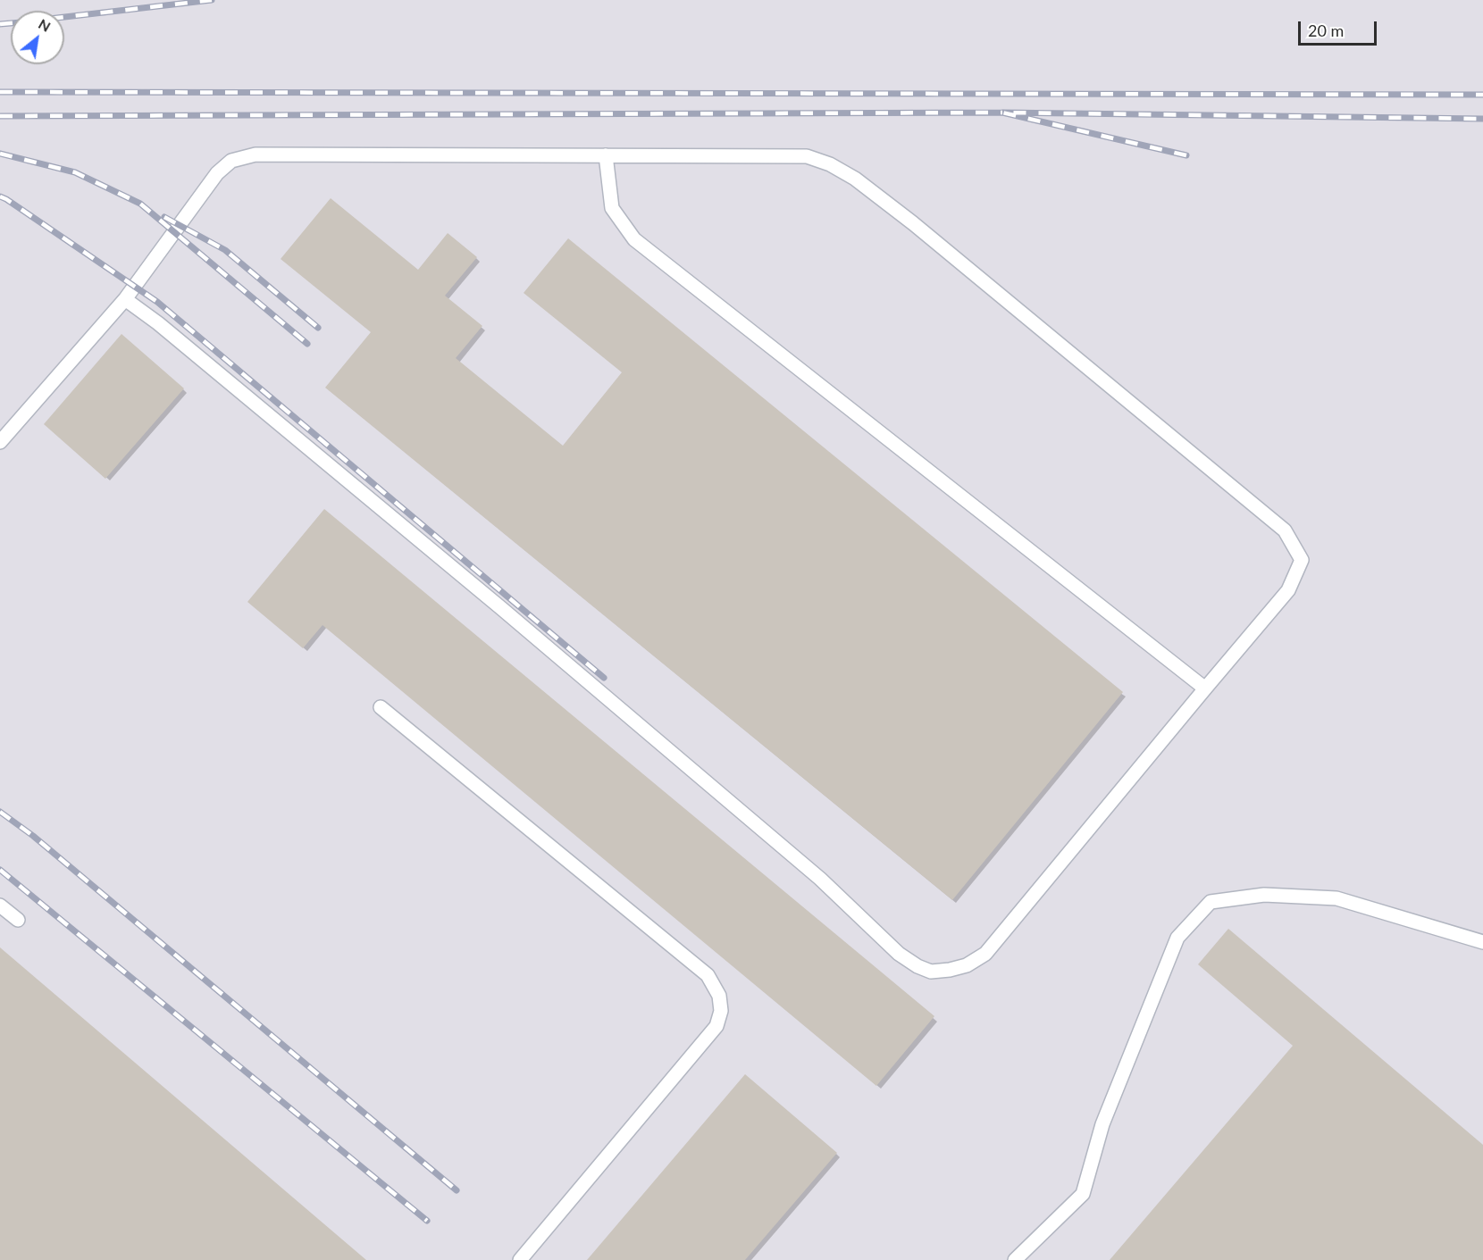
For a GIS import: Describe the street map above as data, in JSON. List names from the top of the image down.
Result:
{
  "scale_bar": "20 m",
  "north": "top right"
}
